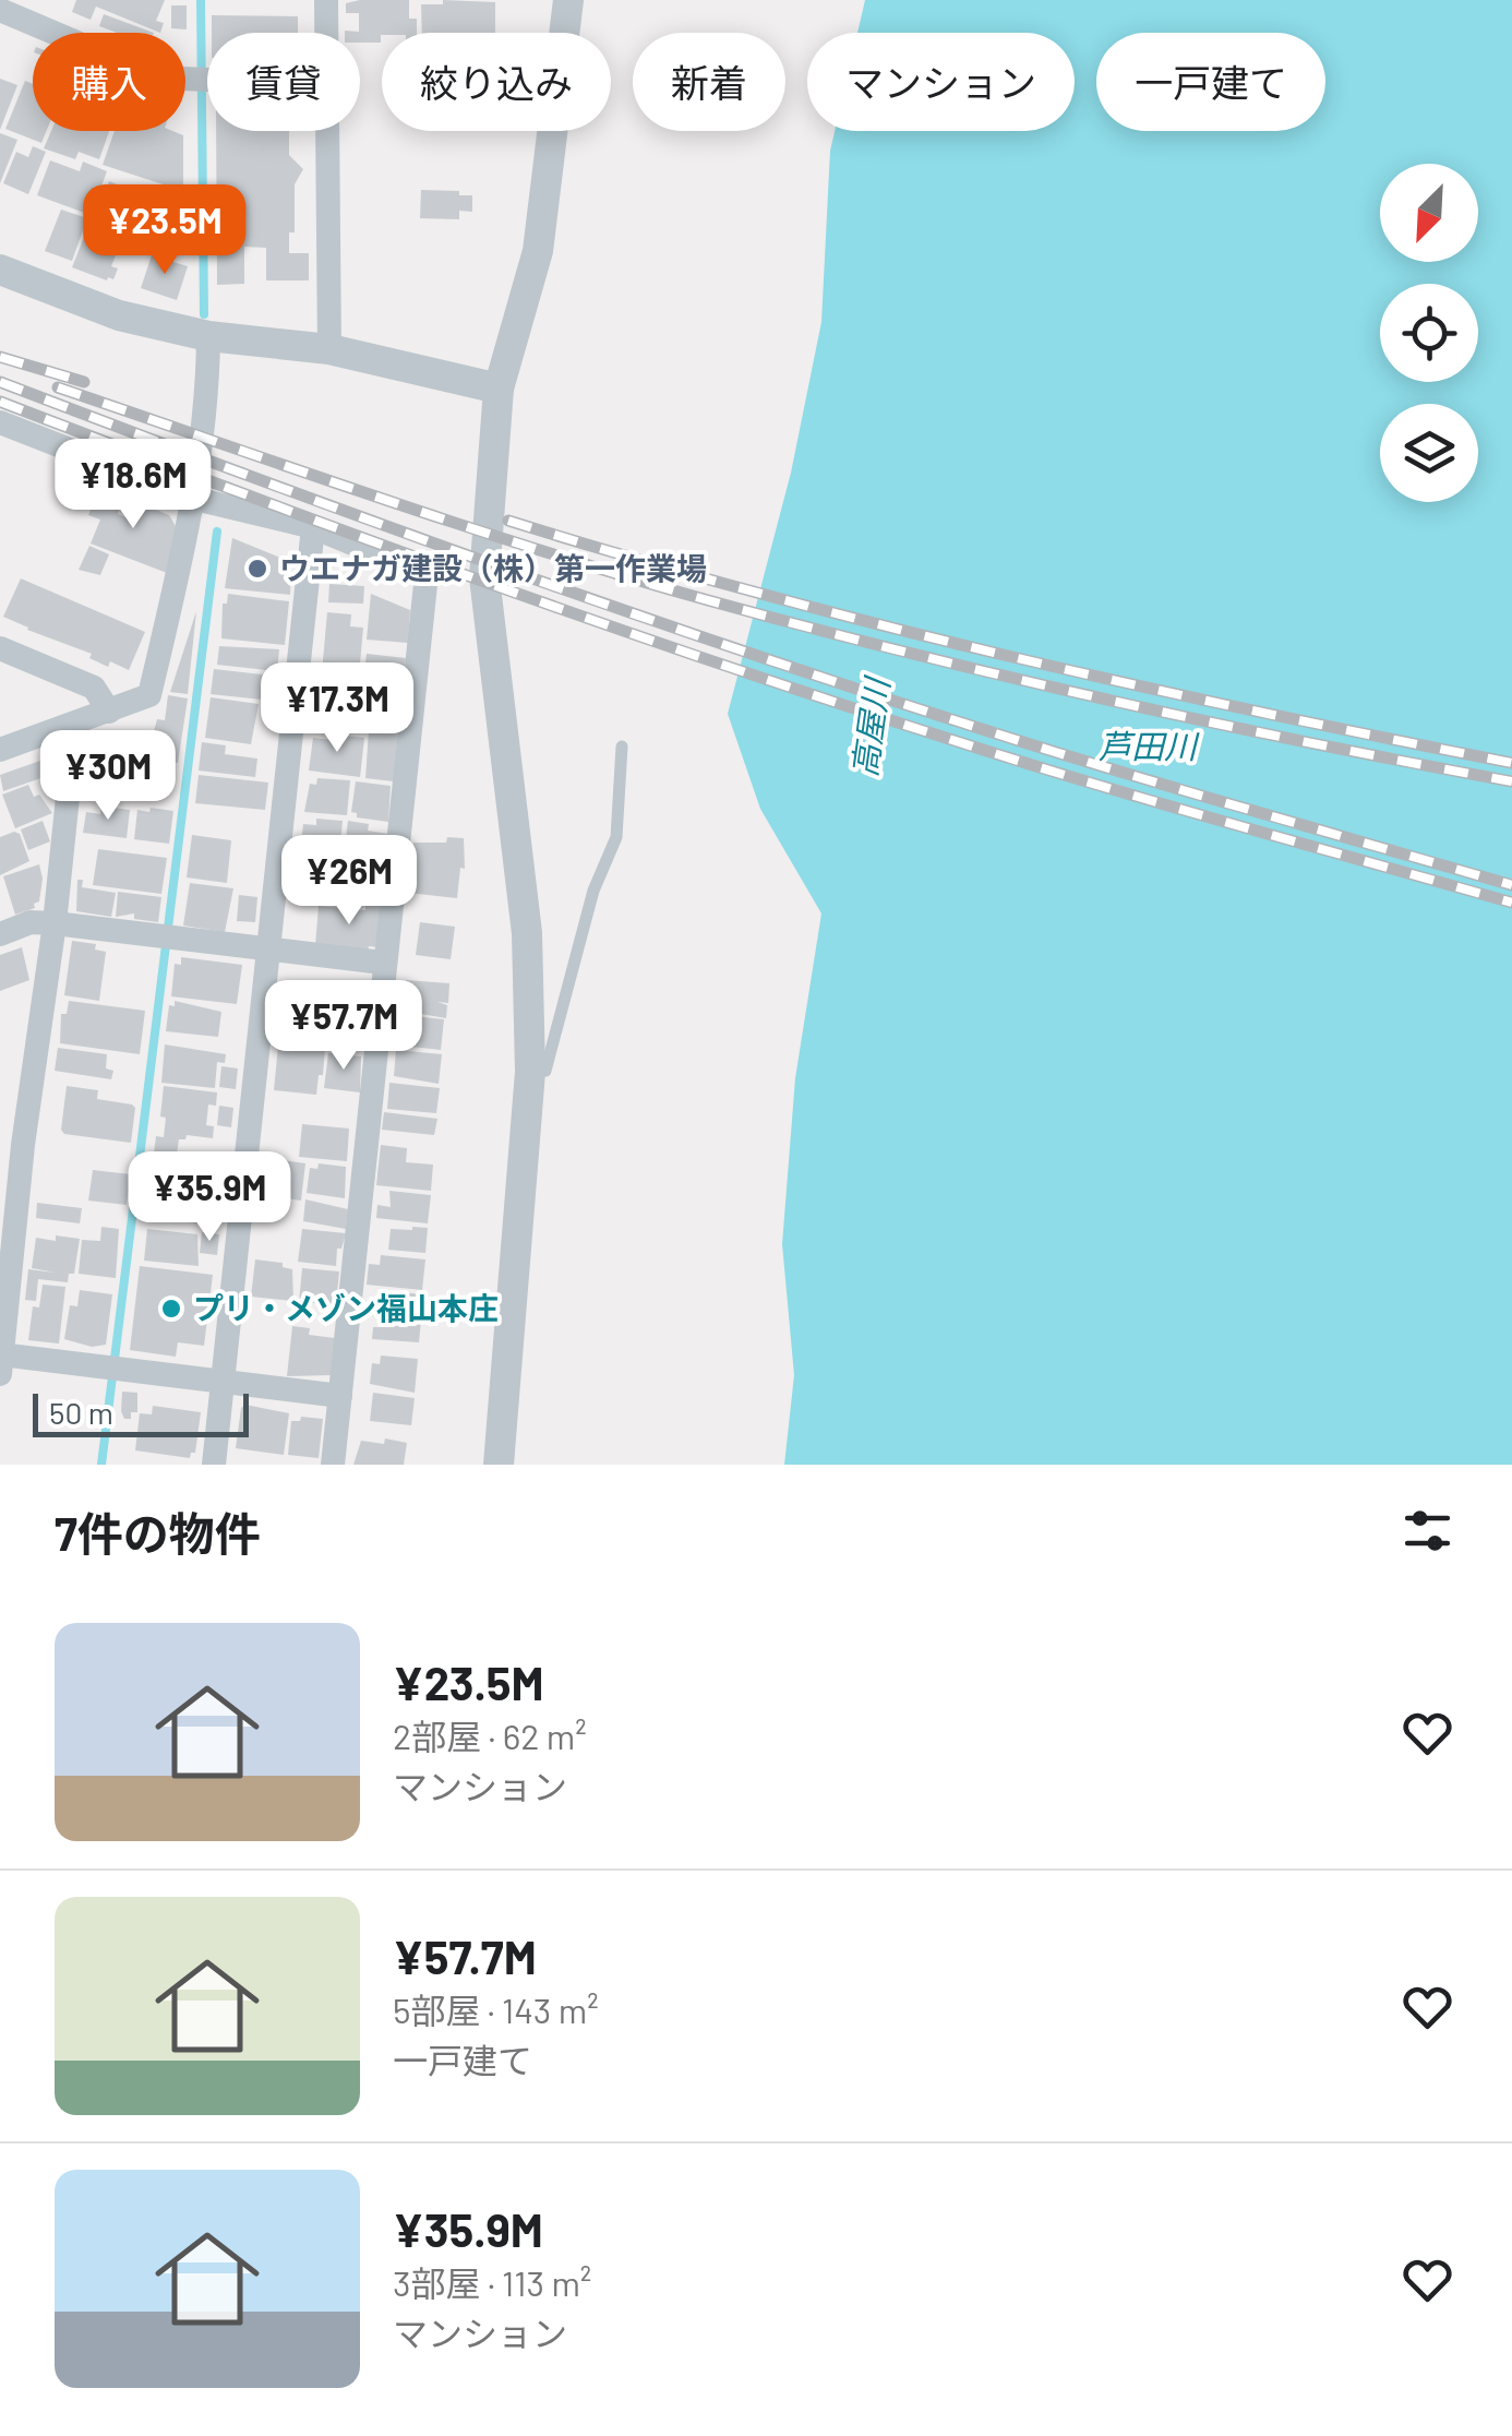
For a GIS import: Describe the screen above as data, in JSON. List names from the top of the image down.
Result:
{
  "water": ["高屋川", "芦田川"],
  "places": ["ウエナガ建設（株）第一作業場", "プリ・メゾン福山本庄"],
  "scale_bar": "50 m",
  "north": "bottom left",
  "page": {
    "chip": [
      "購入",
      "賃貸",
      "絞り込み",
      "新着",
      "マンション",
      "一戸建て"
    ],
    "price": [
      "¥23.5M",
      "¥18.6M",
      "¥17.3M",
      "¥30M",
      "¥26M",
      "¥57.7M",
      "¥35.9M"
    ],
    "scale": "50 m",
    "heading": "7件の物件",
    "list": [
      {
        "name": "¥23.5M",
        "note": "2部屋 · 62 m² · マンション"
      },
      {
        "name": "¥57.7M",
        "note": "5部屋 · 143 m² · 一戸建て"
      },
      {
        "name": "¥35.9M",
        "note": "3部屋 · 113 m² · マンション"
      }
    ]
  }
}
